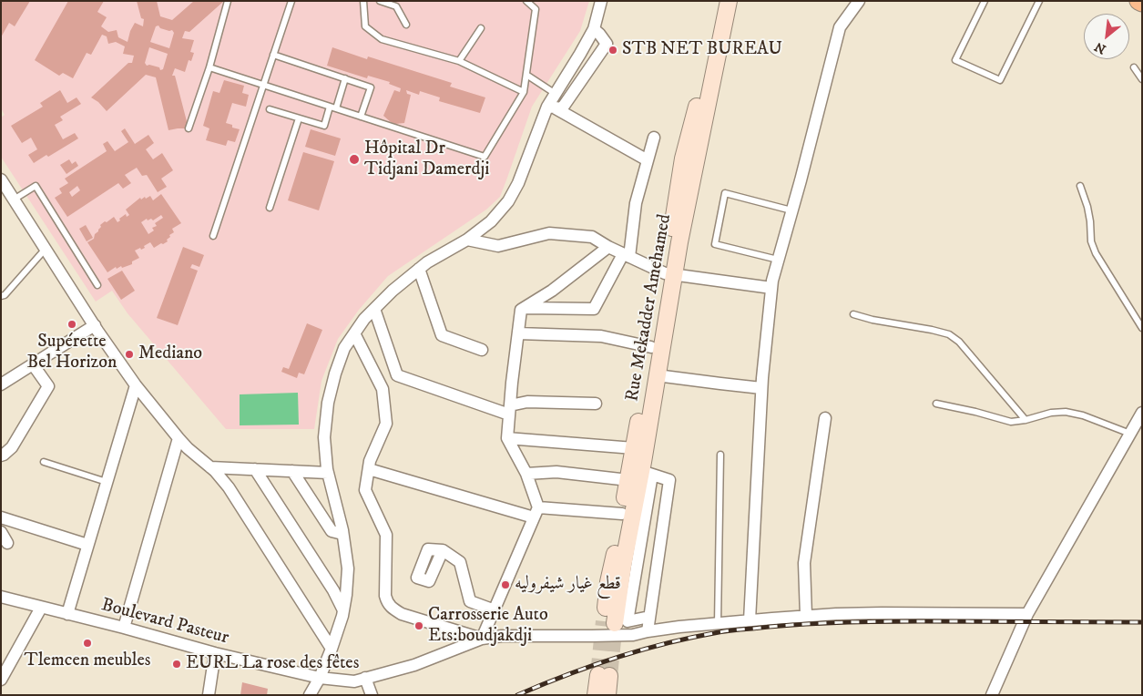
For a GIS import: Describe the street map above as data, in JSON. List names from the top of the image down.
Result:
{
  "streets": {
    "main road": ["Rue Mekadder Amehamed"],
    "street": ["Boulevard Pasteur"]
  },
  "places": [
    "STB NET BUREAU",
    "Hôpital Dr Tidjani Damerdji",
    "Supérette Bel Horizon",
    "Mediano",
    "قطع غيار شيفروليه",
    "Carrosserie Auto Ets:boudjakdji",
    "Tlemcen meubles",
    "EURL La rose des fêtes"
  ],
  "north": "bottom left"
}
